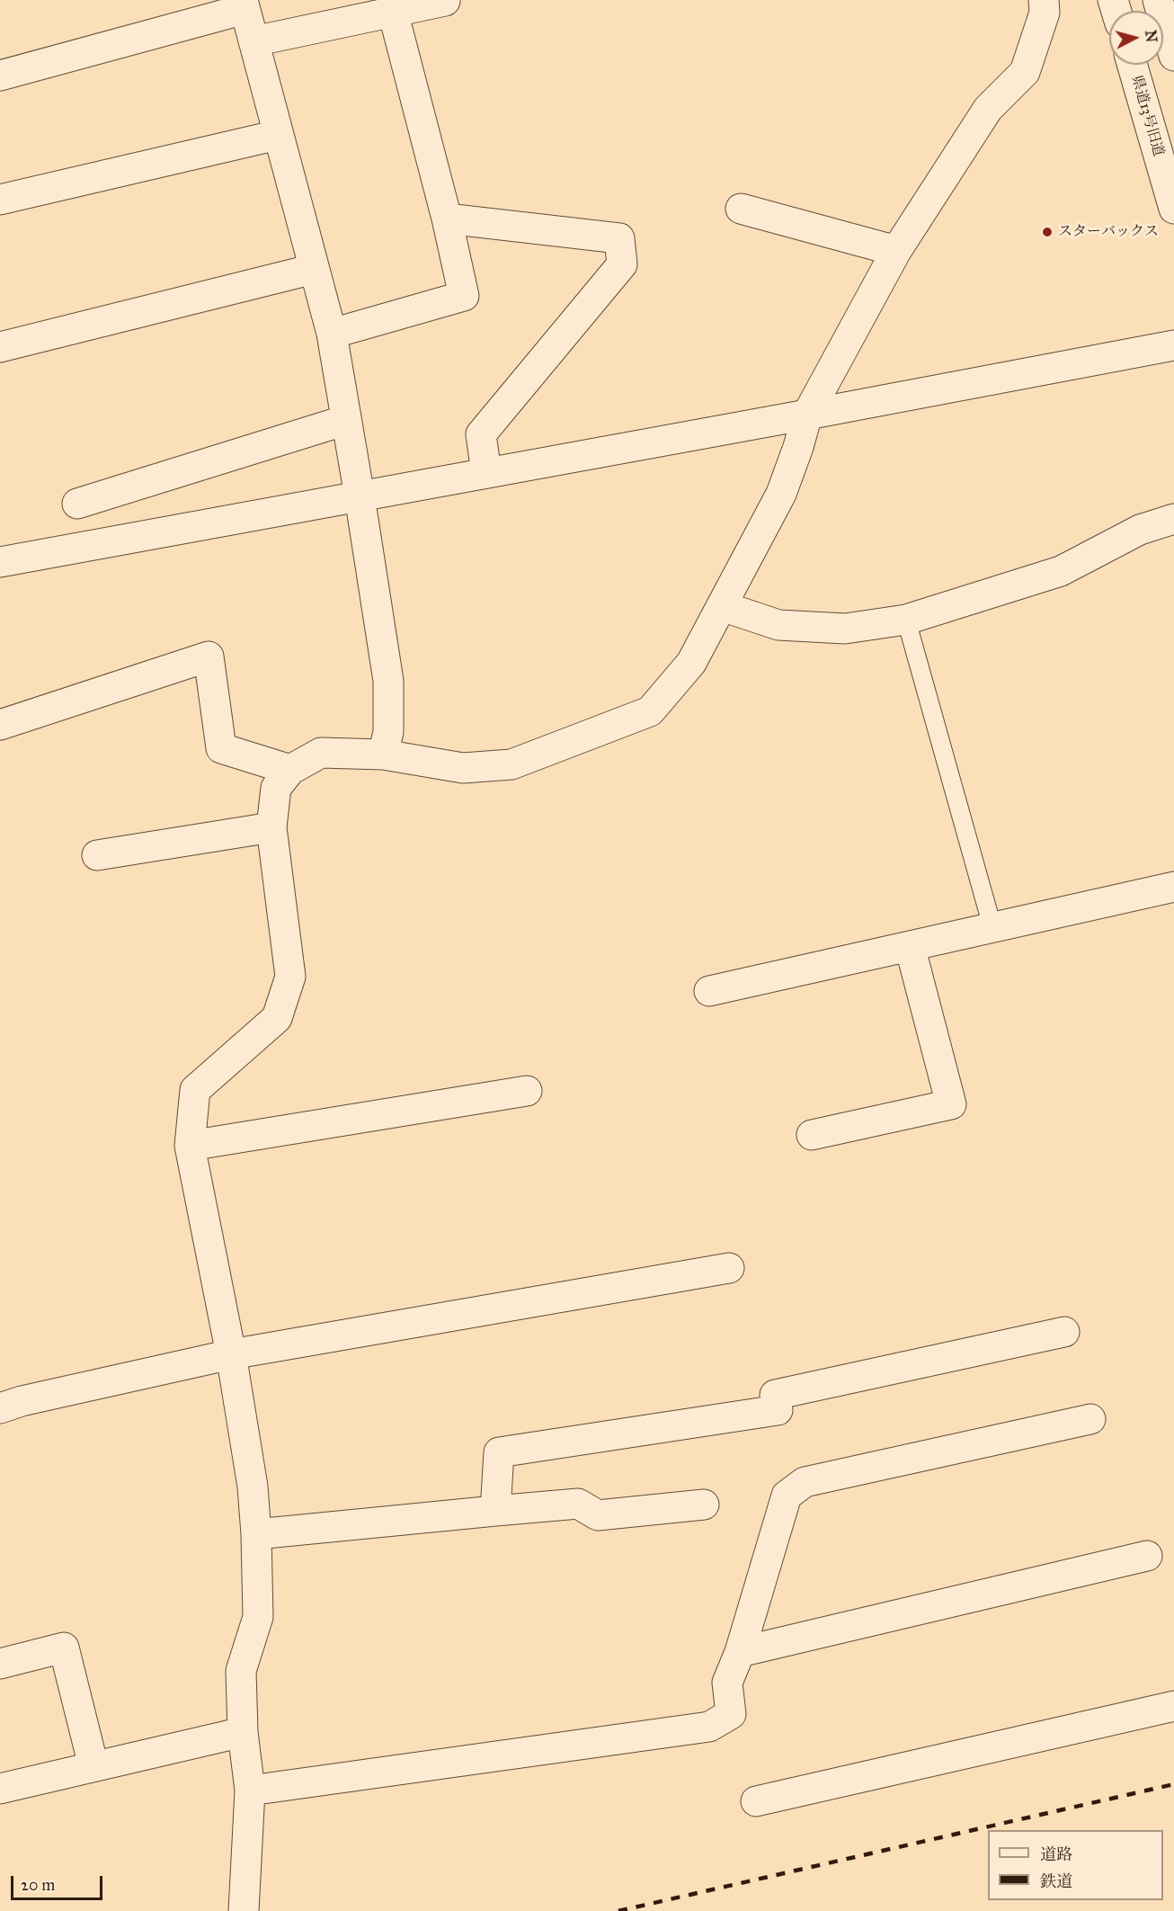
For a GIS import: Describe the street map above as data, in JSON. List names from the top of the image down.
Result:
{
  "streets": {
    "street": ["県道13号旧道"]
  },
  "places": ["スターバックス"],
  "legend": ["道路", "鉄道"],
  "scale_bar": "20 m",
  "north": "right"
}
